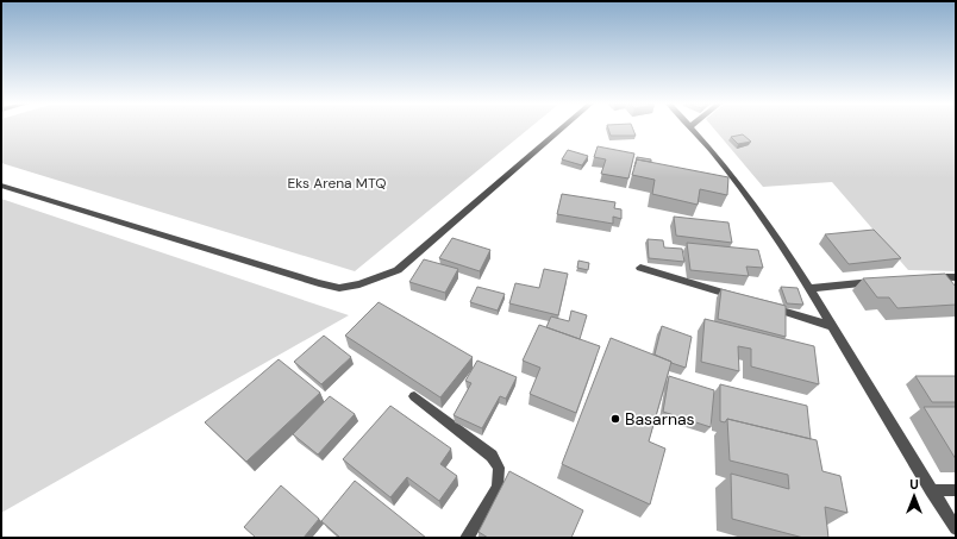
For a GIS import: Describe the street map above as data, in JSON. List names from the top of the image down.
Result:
{
  "parks": ["Eks Arena MTQ"],
  "places": ["Basarnas"],
  "north": "top"
}
